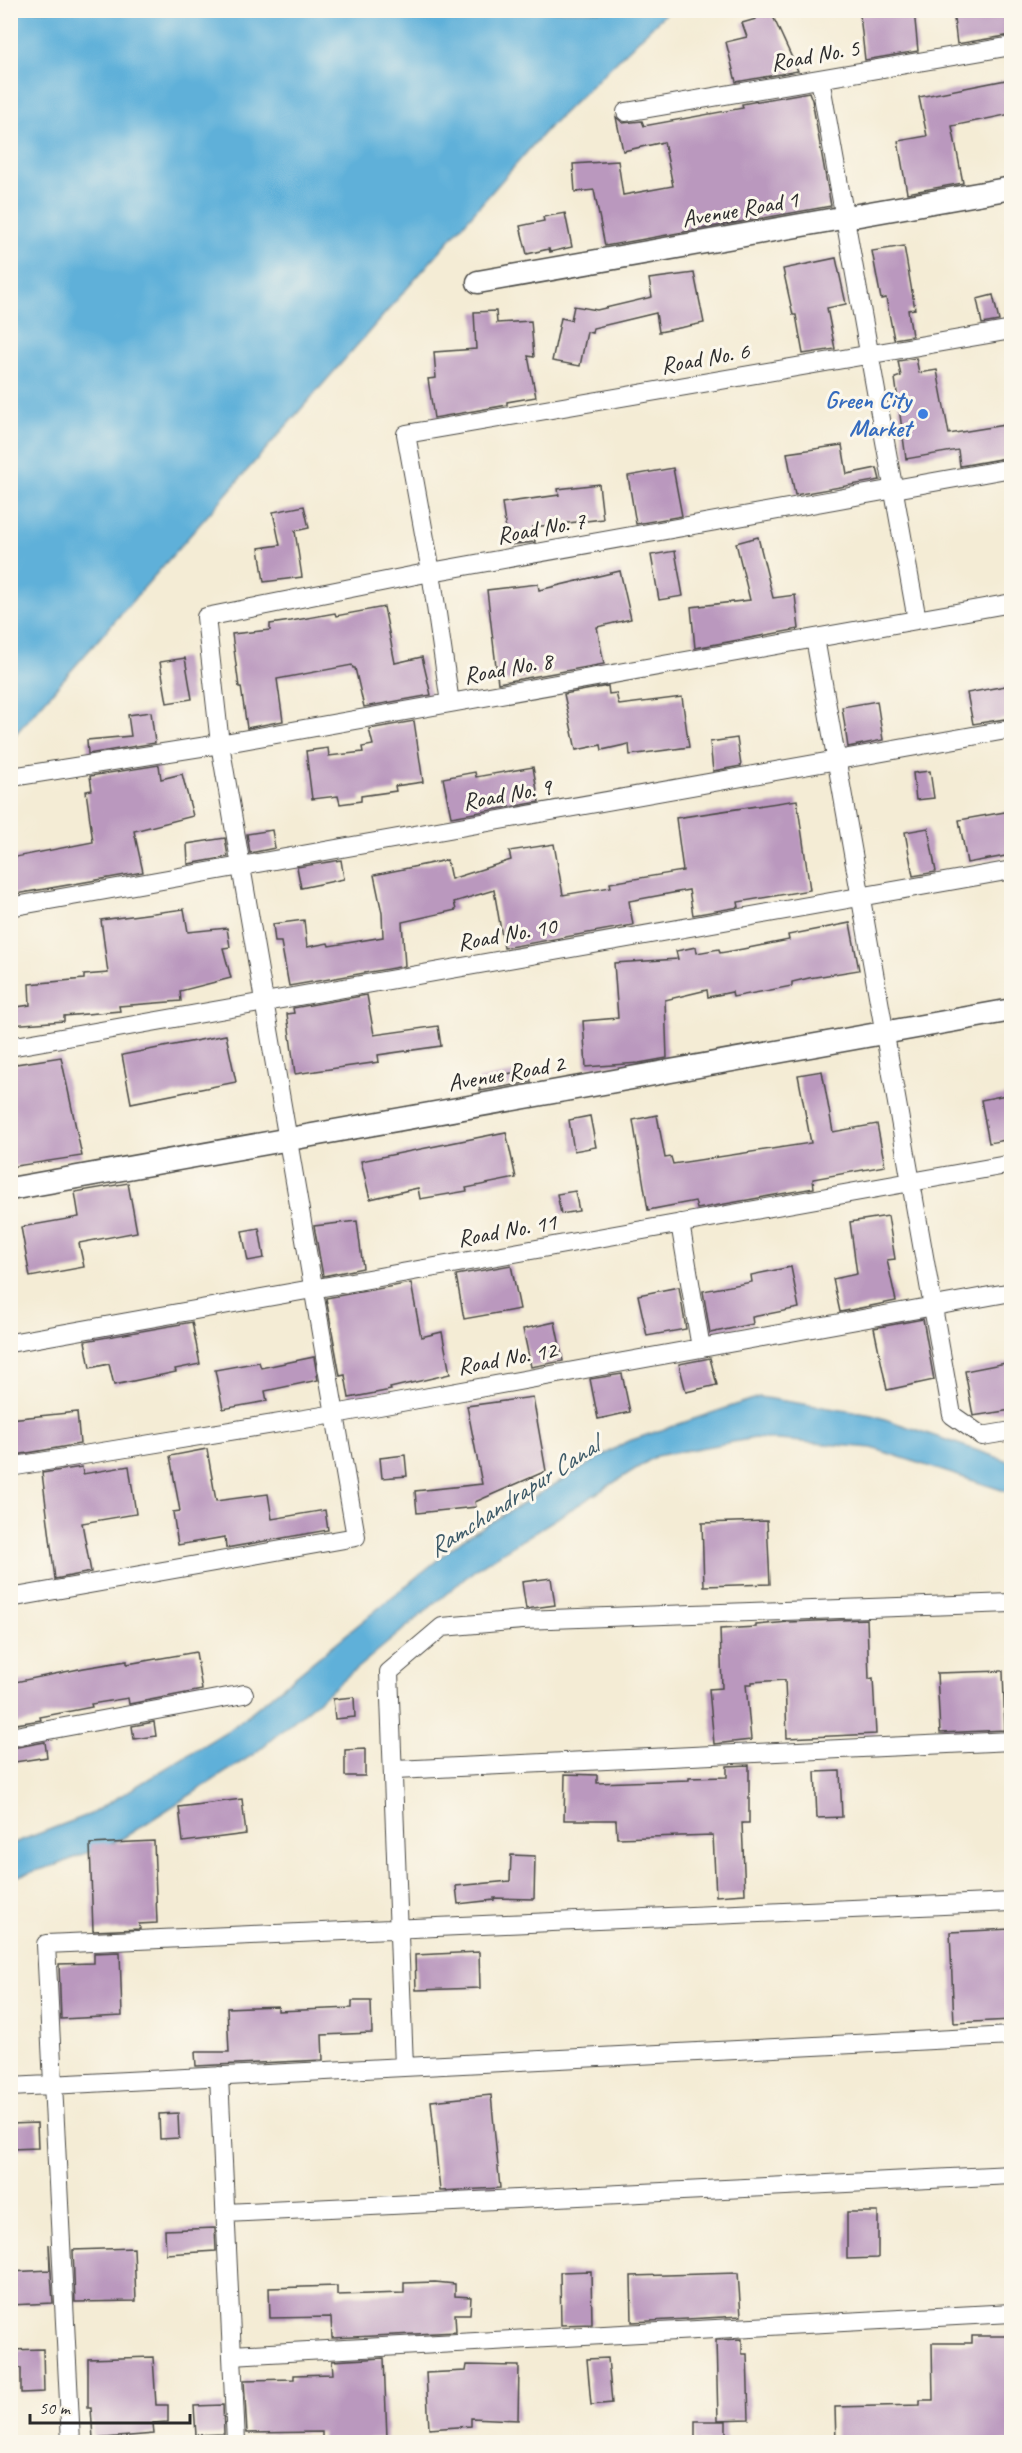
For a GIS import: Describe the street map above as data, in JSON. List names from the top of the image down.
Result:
{
  "streets": {
    "street": [
      "Road No. 5",
      "Avenue Road 1",
      "Road No. 6",
      "Road No. 7",
      "Road No. 8",
      "Road No. 9",
      "Road No. 10",
      "Avenue Road 2",
      "Road No. 11",
      "Road No. 12"
    ]
  },
  "crossings": [
    ["Road No. 6", "Road No. 7"],
    ["Road No. 7", "Road No. 8"]
  ],
  "water": ["Ramchandrapur Canal"],
  "places": ["Green City Market"],
  "scale_bar": "50 m"
}
